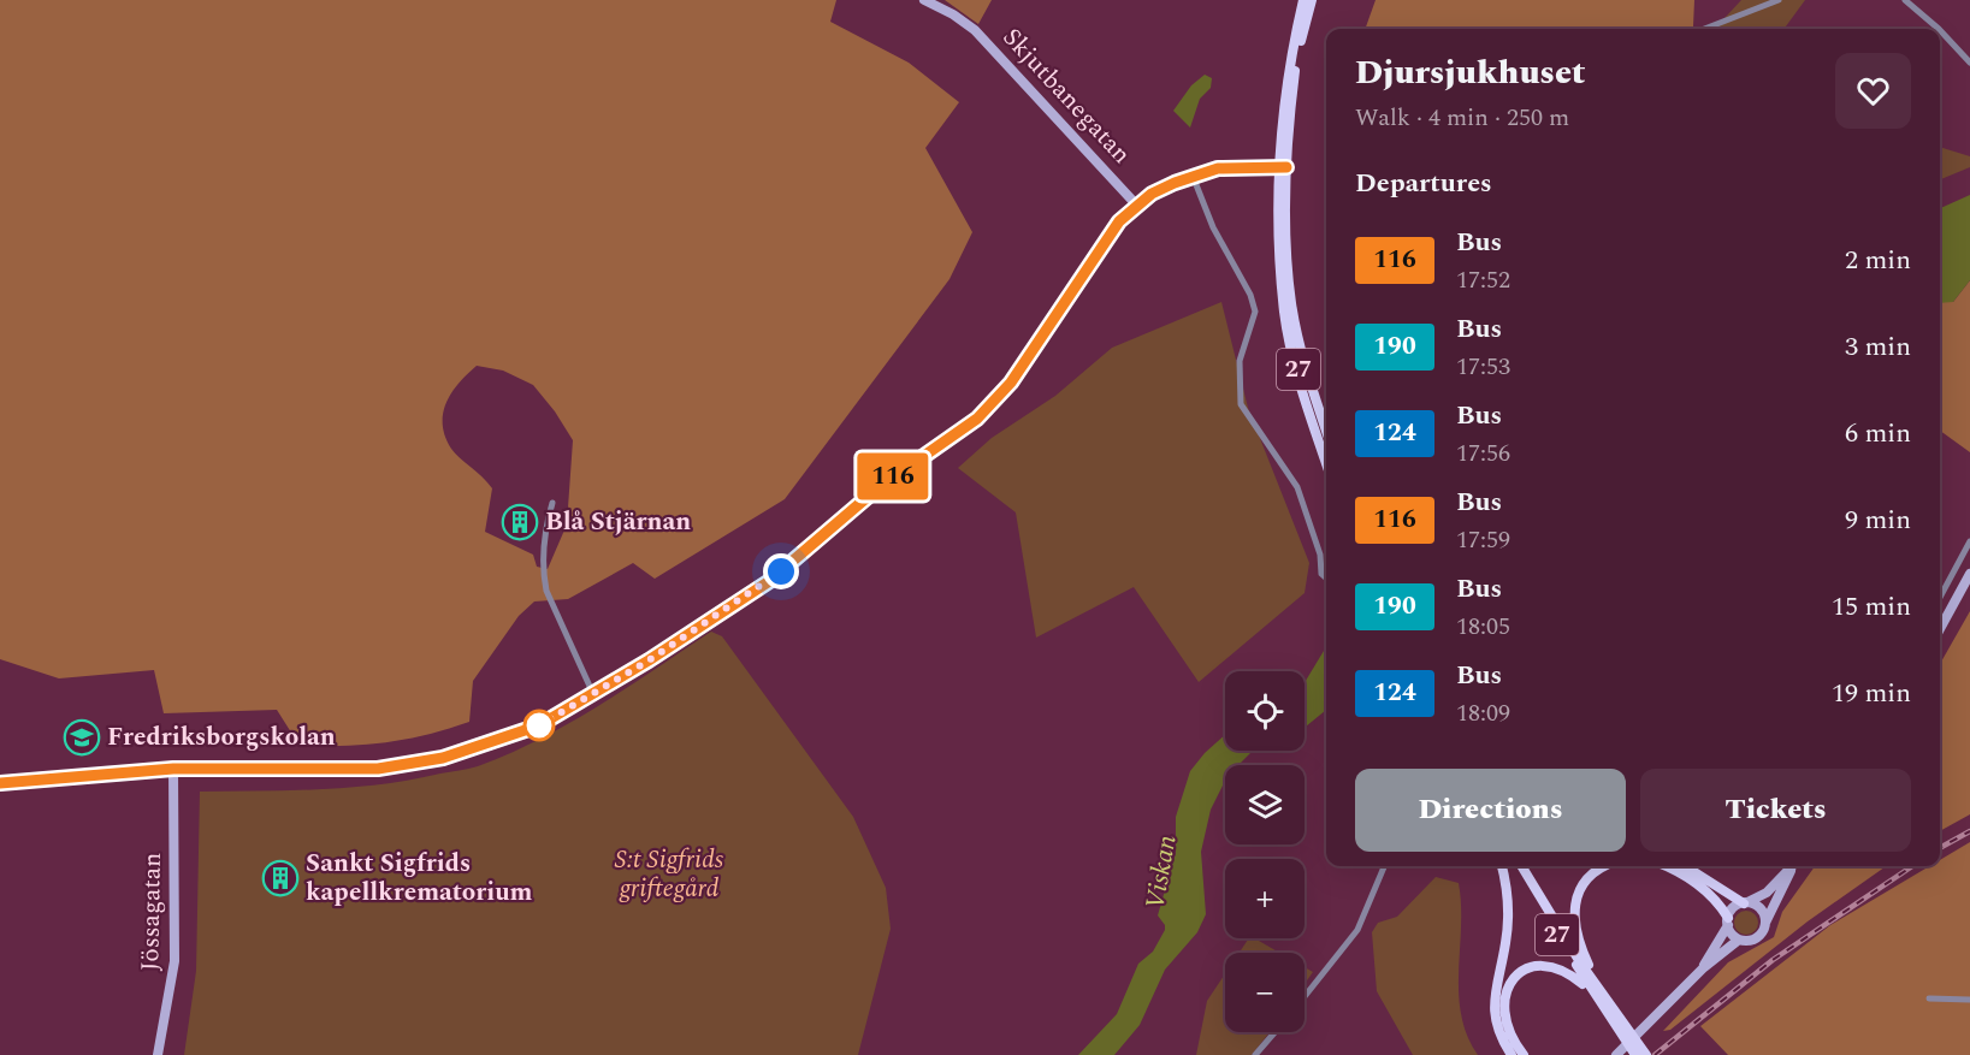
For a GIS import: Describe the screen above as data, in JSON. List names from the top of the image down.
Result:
{
  "streets": {
    "main road": ["27"],
    "street": ["Skjutbanegatan", "Jössagatan"]
  },
  "water": ["Viskan"],
  "parks": ["S:t Sigfrids griftegård"],
  "places": {
    "building": ["Blå Stjärnan", "Sankt Sigfrids kapellkrematorium"],
    "school or university": ["Fredriksborgskolan"]
  },
  "lines": ["bus line 116"],
  "page": {
    "on_map": "116",
    "heading": [
      ["Djursjukhuset", "Walk · 4 min · 250 m"],
      "Departures"
    ],
    "list": [
      {
        "mark": "116",
        "name": "Bus",
        "note": "17:52",
        "value": "2 min"
      },
      {
        "mark": "190",
        "name": "Bus",
        "note": "17:53",
        "value": "3 min"
      },
      {
        "mark": "124",
        "name": "Bus",
        "note": "17:56",
        "value": "6 min"
      },
      {
        "mark": "116",
        "name": "Bus",
        "note": "17:59",
        "value": "9 min"
      },
      {
        "mark": "190",
        "name": "Bus",
        "note": "18:05",
        "value": "15 min"
      },
      {
        "mark": "124",
        "name": "Bus",
        "note": "18:09",
        "value": "19 min"
      }
    ],
    "map_buttons": ["+", "−"],
    "buttons": ["Directions", "Tickets"]
  }
}
